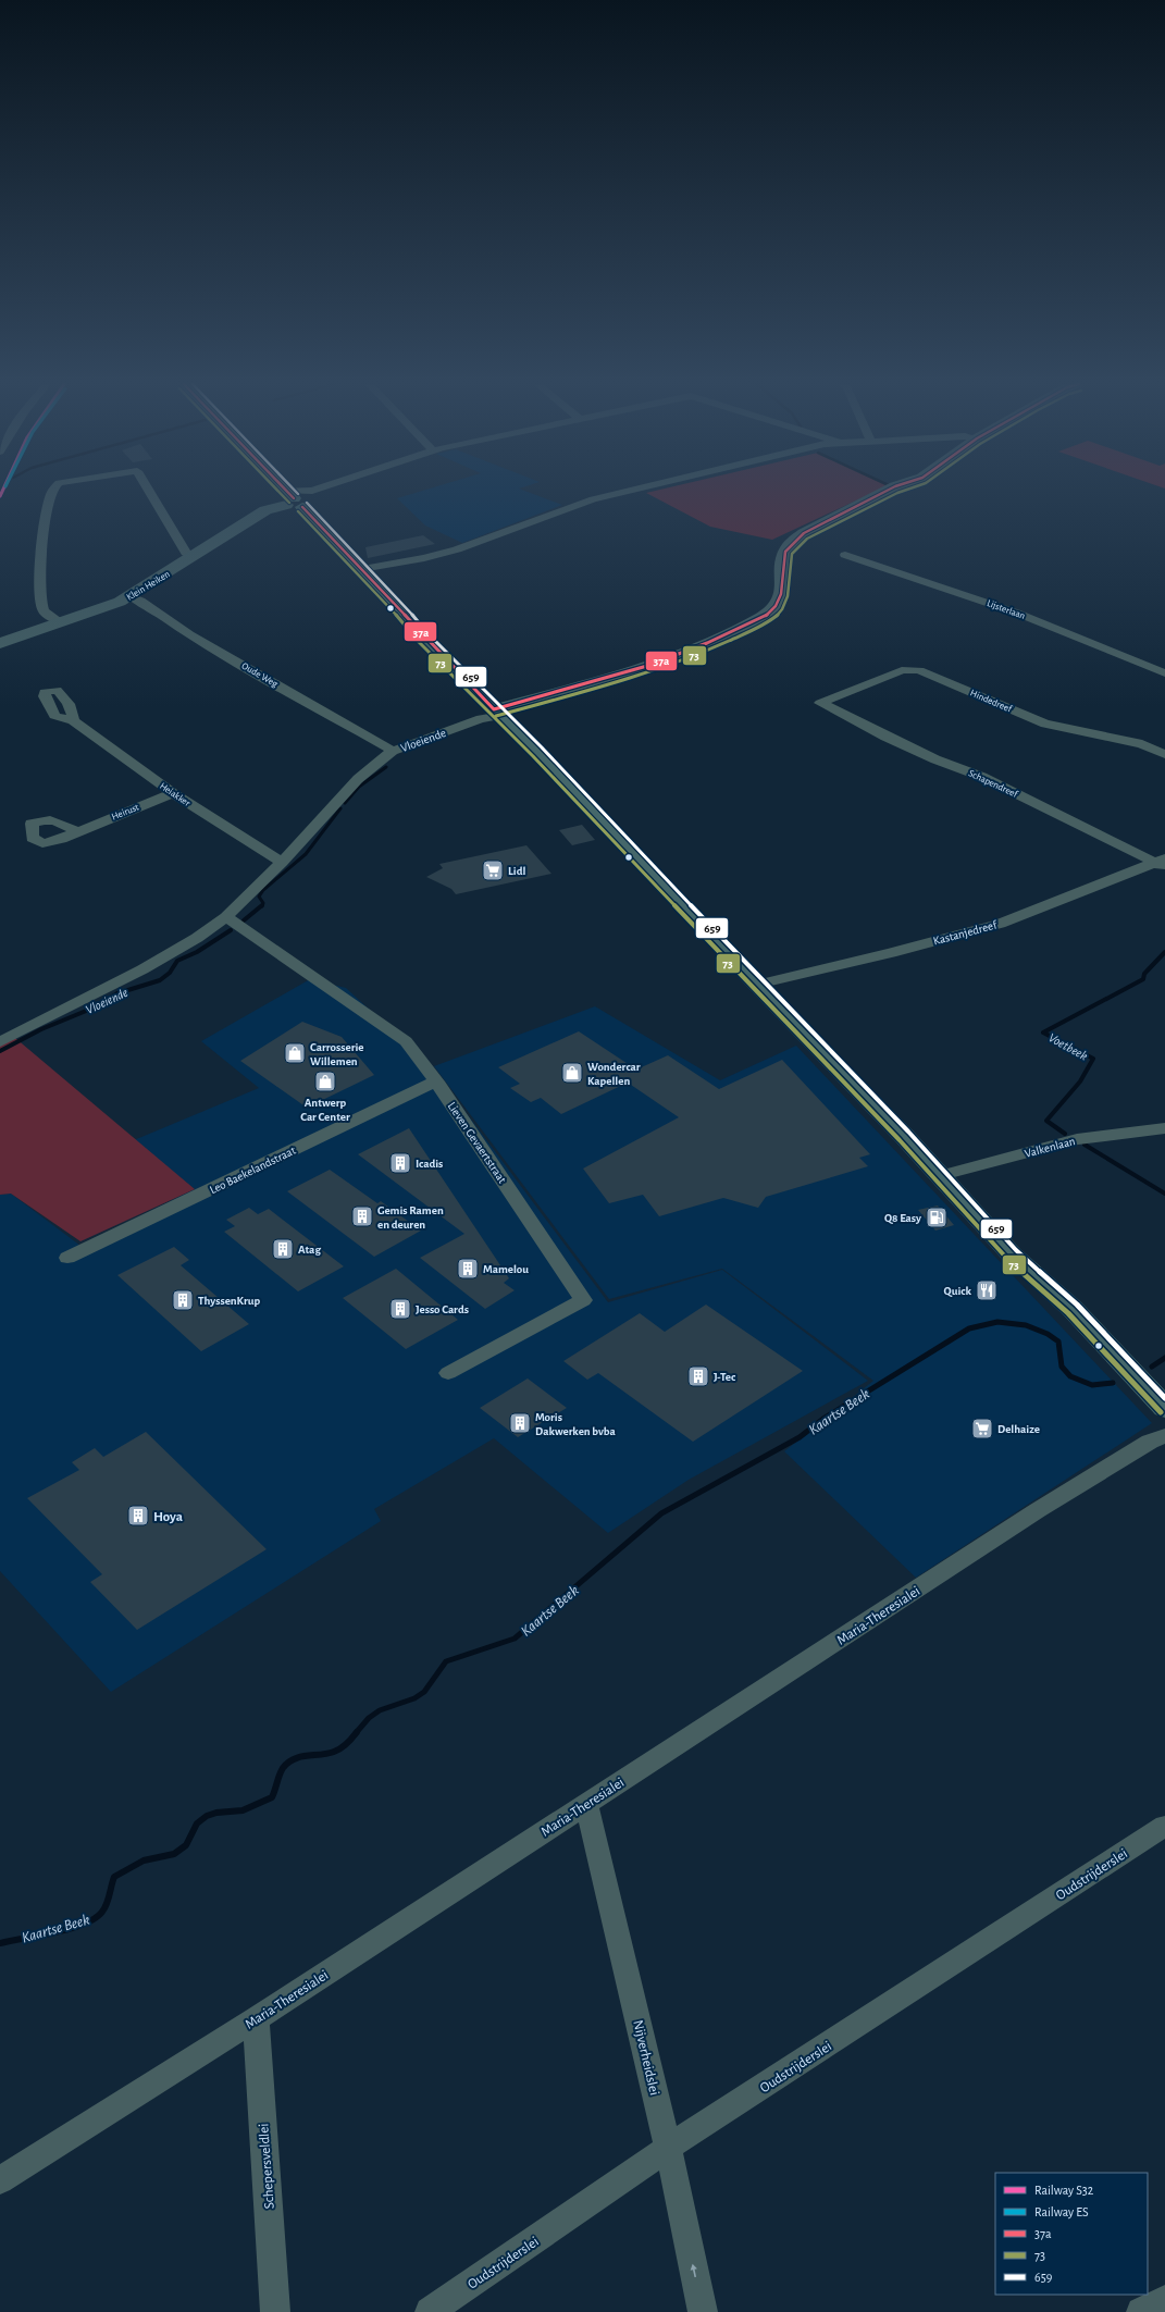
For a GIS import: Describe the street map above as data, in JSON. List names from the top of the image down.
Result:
{
  "streets": {
    "street": [
      "Klein Heiken",
      "Lijsterlaan",
      "Oude Weg",
      "Hindedreef",
      "Vloeiende",
      "Schapendreef",
      "Heiakker",
      "Heirust",
      "Kastanjedreef",
      "Lieven Gevaertstraat",
      "Valkenlaan",
      "Leo Baekelandstraat",
      "Maria-Theresialei",
      "Oudstrijderslei",
      "Nijverheidslei",
      "Schepersveldlei"
    ]
  },
  "crossings": [
    ["Klein Heiken", "Oude Weg"],
    ["Oude Weg", "Vloeiende"],
    ["Hindedreef", "Schapendreef"],
    ["Vloeiende", "Heiakker"],
    ["Vloeiende", "Lieven Gevaertstraat"],
    ["Schapendreef", "Kastanjedreef"],
    ["Heiakker", "Heirust"],
    ["Lieven Gevaertstraat", "Leo Baekelandstraat"],
    ["Maria-Theresialei", "Nijverheidslei"],
    ["Maria-Theresialei", "Schepersveldlei"],
    ["Oudstrijderslei", "Nijverheidslei"]
  ],
  "water": ["Vloeiende", "Voetbeek", "Kaartse Beek"],
  "places": {
    "supermarket": ["Lidl", "Delhaize"],
    "shop": ["Carrosserie Willemen", "Wondercar Kapellen", "Antwerp Car Center"],
    "building": [
      "Icadis",
      "Gemis Ramen en deuren",
      "Atag",
      "Mamelou",
      "ThyssenKrup",
      "Jesso Cards",
      "J-Tec",
      "Moris Dakwerken bvba",
      "Hoya"
    ],
    "fuel station": ["Q8 Easy"],
    "restaurant": ["Quick"]
  },
  "lines": [
    "rail line S32",
    "transit line 37a",
    "transit line 73",
    "transit line 659"
  ],
  "legend": [
    "Railway S32",
    "Railway ES",
    "37a",
    "73",
    "659"
  ]
}
